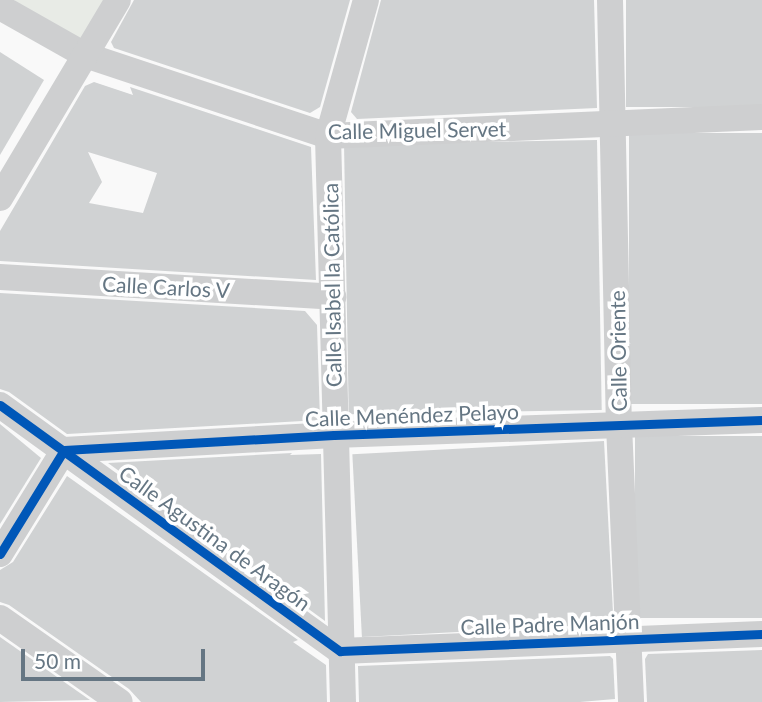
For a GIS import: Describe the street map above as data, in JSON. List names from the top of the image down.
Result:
{
  "streets": {
    "street": [
      "Calle Miguel Servet",
      "Calle Isabel la Católica",
      "Calle Carlos V",
      "Calle Oriente",
      "Calle Menéndez Pelayo",
      "Calle Agustina de Aragón",
      "Calle Padre Manjón"
    ]
  },
  "crossings": [
    ["Calle Miguel Servet", "Calle Isabel la Católica"],
    ["Calle Miguel Servet", "Calle Oriente"],
    ["Calle Isabel la Católica", "Calle Carlos V"],
    ["Calle Isabel la Católica", "Calle Menéndez Pelayo"],
    ["Calle Isabel la Católica", "Calle Agustina de Aragón"],
    ["Calle Isabel la Católica", "Calle Padre Manjón"],
    ["Calle Oriente", "Calle Menéndez Pelayo"],
    ["Calle Oriente", "Calle Padre Manjón"],
    ["Calle Menéndez Pelayo", "Calle Agustina de Aragón"],
    ["Calle Agustina de Aragón", "Calle Padre Manjón"]
  ],
  "scale_bar": "50 m"
}
